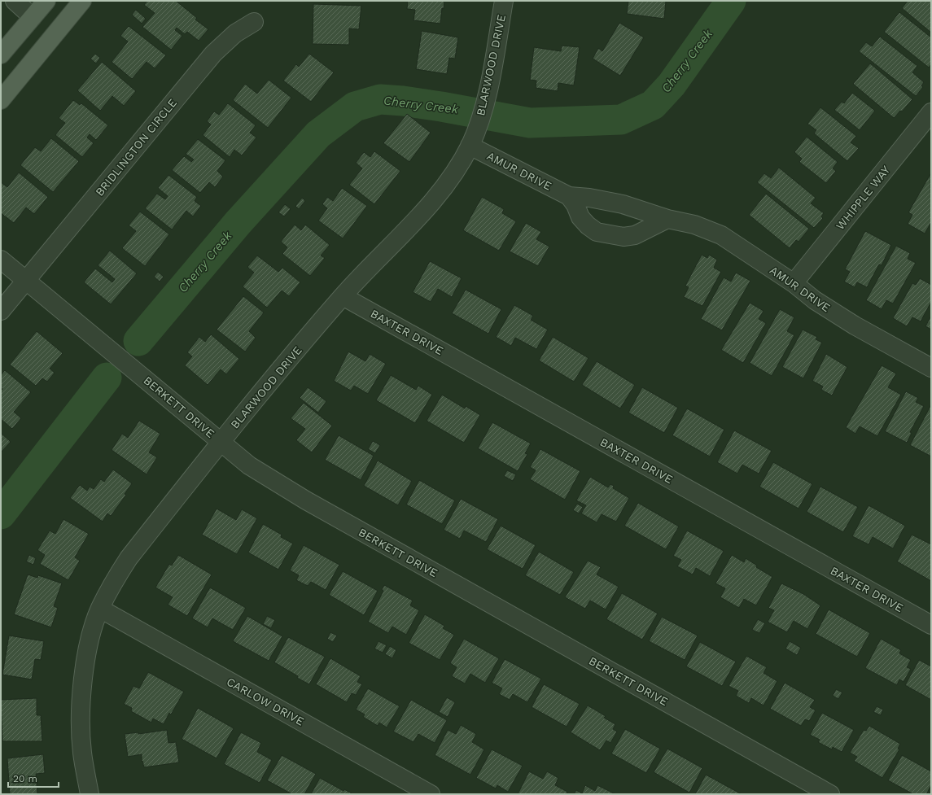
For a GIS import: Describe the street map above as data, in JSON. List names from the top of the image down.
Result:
{
  "streets": {
    "street": [
      "BLARWOOD DRIVE",
      "BRIDLINGTON CIRCLE",
      "AMUR DRIVE",
      "WHIPPLE WAY",
      "BAXTER DRIVE",
      "BERKETT DRIVE",
      "CARLOW DRIVE"
    ]
  },
  "crossings": [
    ["BLARWOOD DRIVE", "AMUR DRIVE"],
    ["BLARWOOD DRIVE", "BAXTER DRIVE"],
    ["BLARWOOD DRIVE", "BERKETT DRIVE"],
    ["BLARWOOD DRIVE", "CARLOW DRIVE"],
    ["BRIDLINGTON CIRCLE", "BERKETT DRIVE"],
    ["AMUR DRIVE", "WHIPPLE WAY"]
  ],
  "water": ["Cherry Creek"],
  "scale_bar": "20 m"
}
